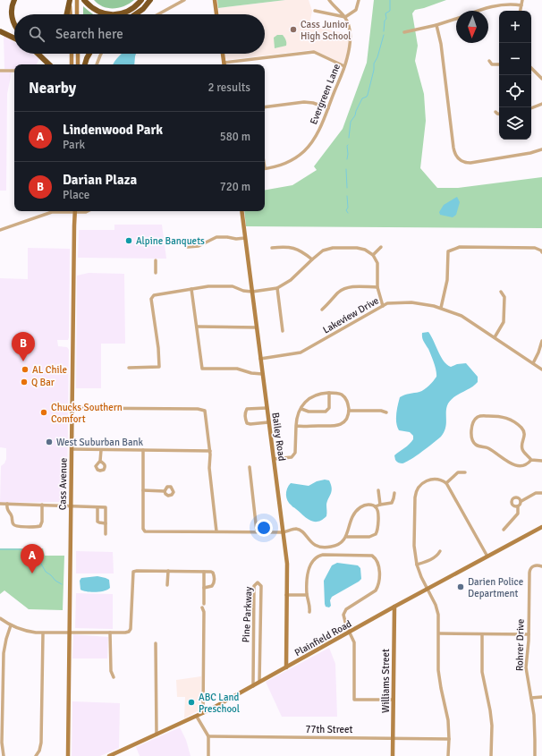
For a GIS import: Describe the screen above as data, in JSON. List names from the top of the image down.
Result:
{
  "streets": {
    "main road": [
      "Bailey Road",
      "Cass Avenue",
      "Plainfield Road",
      "Williams Street"
    ],
    "street": [
      "Evergreen Lane",
      "Lakeview Drive",
      "Pine Parkway",
      "Rohrer Drive",
      "77th Street"
    ]
  },
  "crossings": [
    ["Lakeview Drive", "Bailey Road"],
    ["Bailey Road", "Plainfield Road"],
    ["Pine Parkway", "Plainfield Road"],
    ["Plainfield Road", "Williams Street"],
    ["Williams Street", "77th Street"]
  ],
  "places": [
    "Cass Junior High School",
    "Alpine Banquets",
    "AL Chile",
    "Q Bar",
    "Chucks Southern Comfort",
    "West Suburban Bank",
    "Darien Police Department",
    "ABC Land Preschool"
  ],
  "north": "bottom",
  "page": {
    "map_buttons": ["+", "−"],
    "search": "Search here",
    "heading": ["Nearby", "2 results"],
    "list": [
      {
        "mark": "A",
        "name": "Lindenwood Park",
        "note": "Park",
        "value": "580 m"
      },
      {
        "mark": "B",
        "name": "Darian Plaza",
        "note": "Place",
        "value": "720 m"
      }
    ],
    "pins": ["B", "A"]
  }
}
